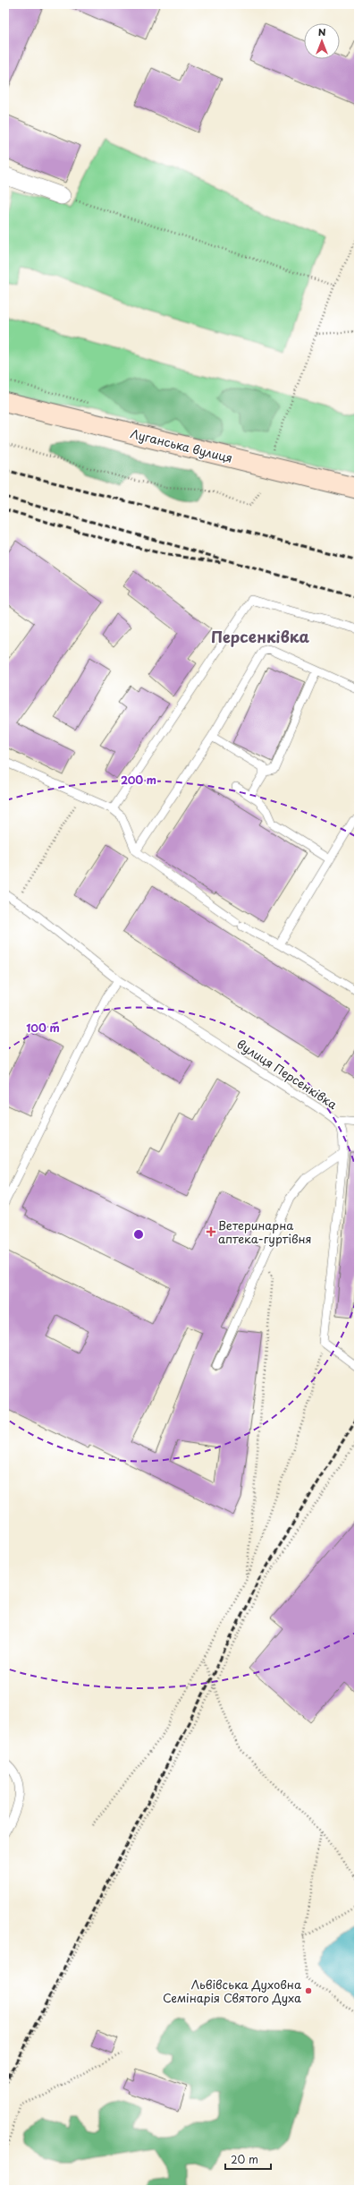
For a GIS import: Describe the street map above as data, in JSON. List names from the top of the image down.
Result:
{
  "streets": {
    "main road": ["Луганська вулиця"],
    "lane": ["вулиця Персенківка"]
  },
  "districts": ["Персенківка"],
  "places": {
    "health": ["Ветеринарна аптека-гуртівня"],
    "other": ["Львівська Духовна Семінарія Святого Духа"]
  },
  "scale_bar": "20 m",
  "north": "top",
  "rings": ["200 m", "100 m"]
}
